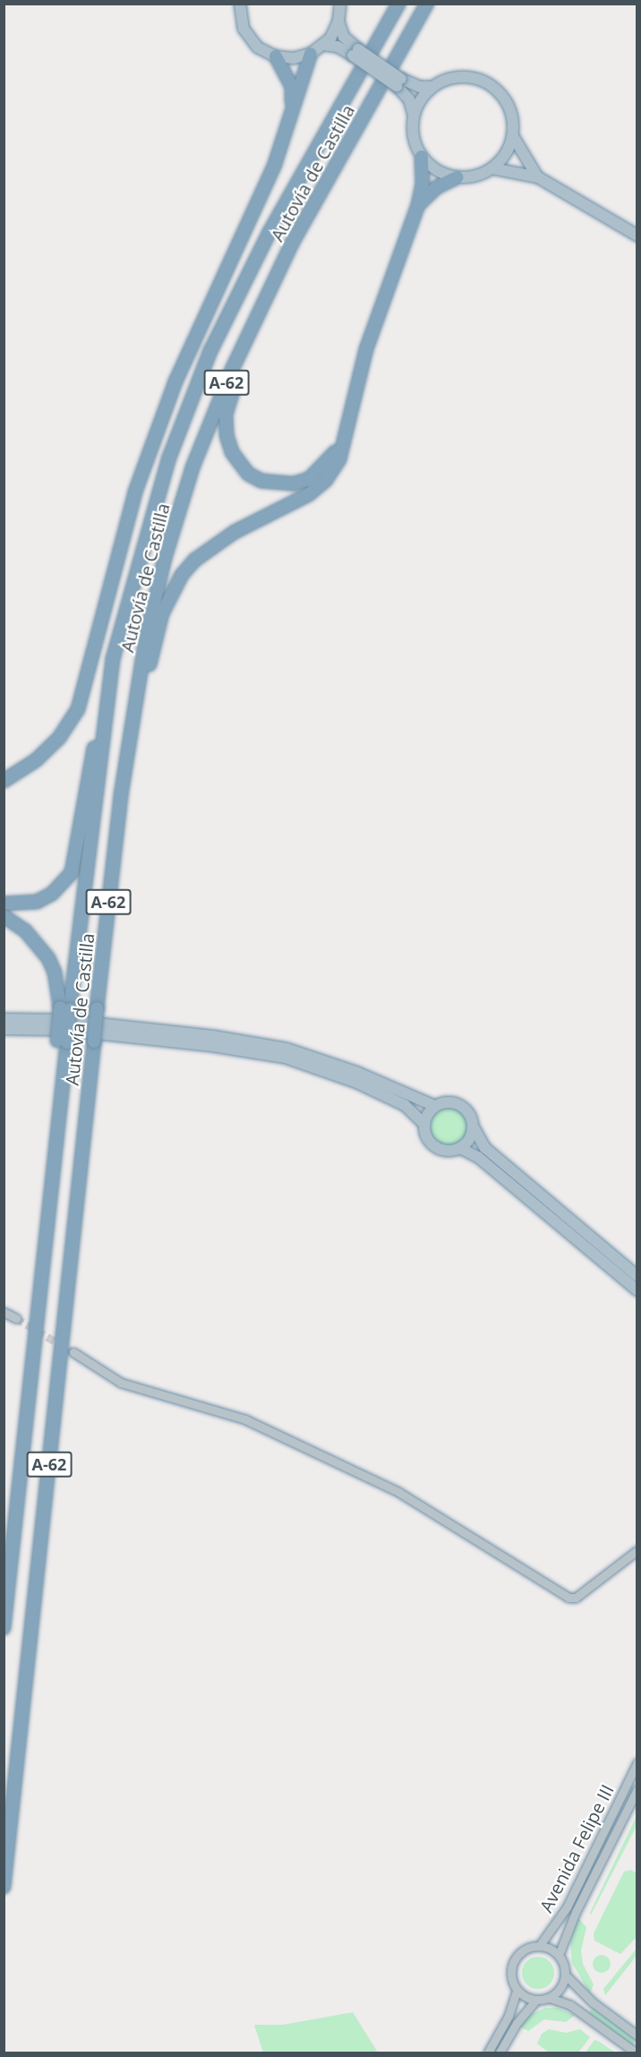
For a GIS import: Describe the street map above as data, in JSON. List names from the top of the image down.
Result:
{
  "streets": {
    "highway": ["Autovía de Castilla", "A-62"],
    "street": ["Avenida Felipe III"]
  }
}
